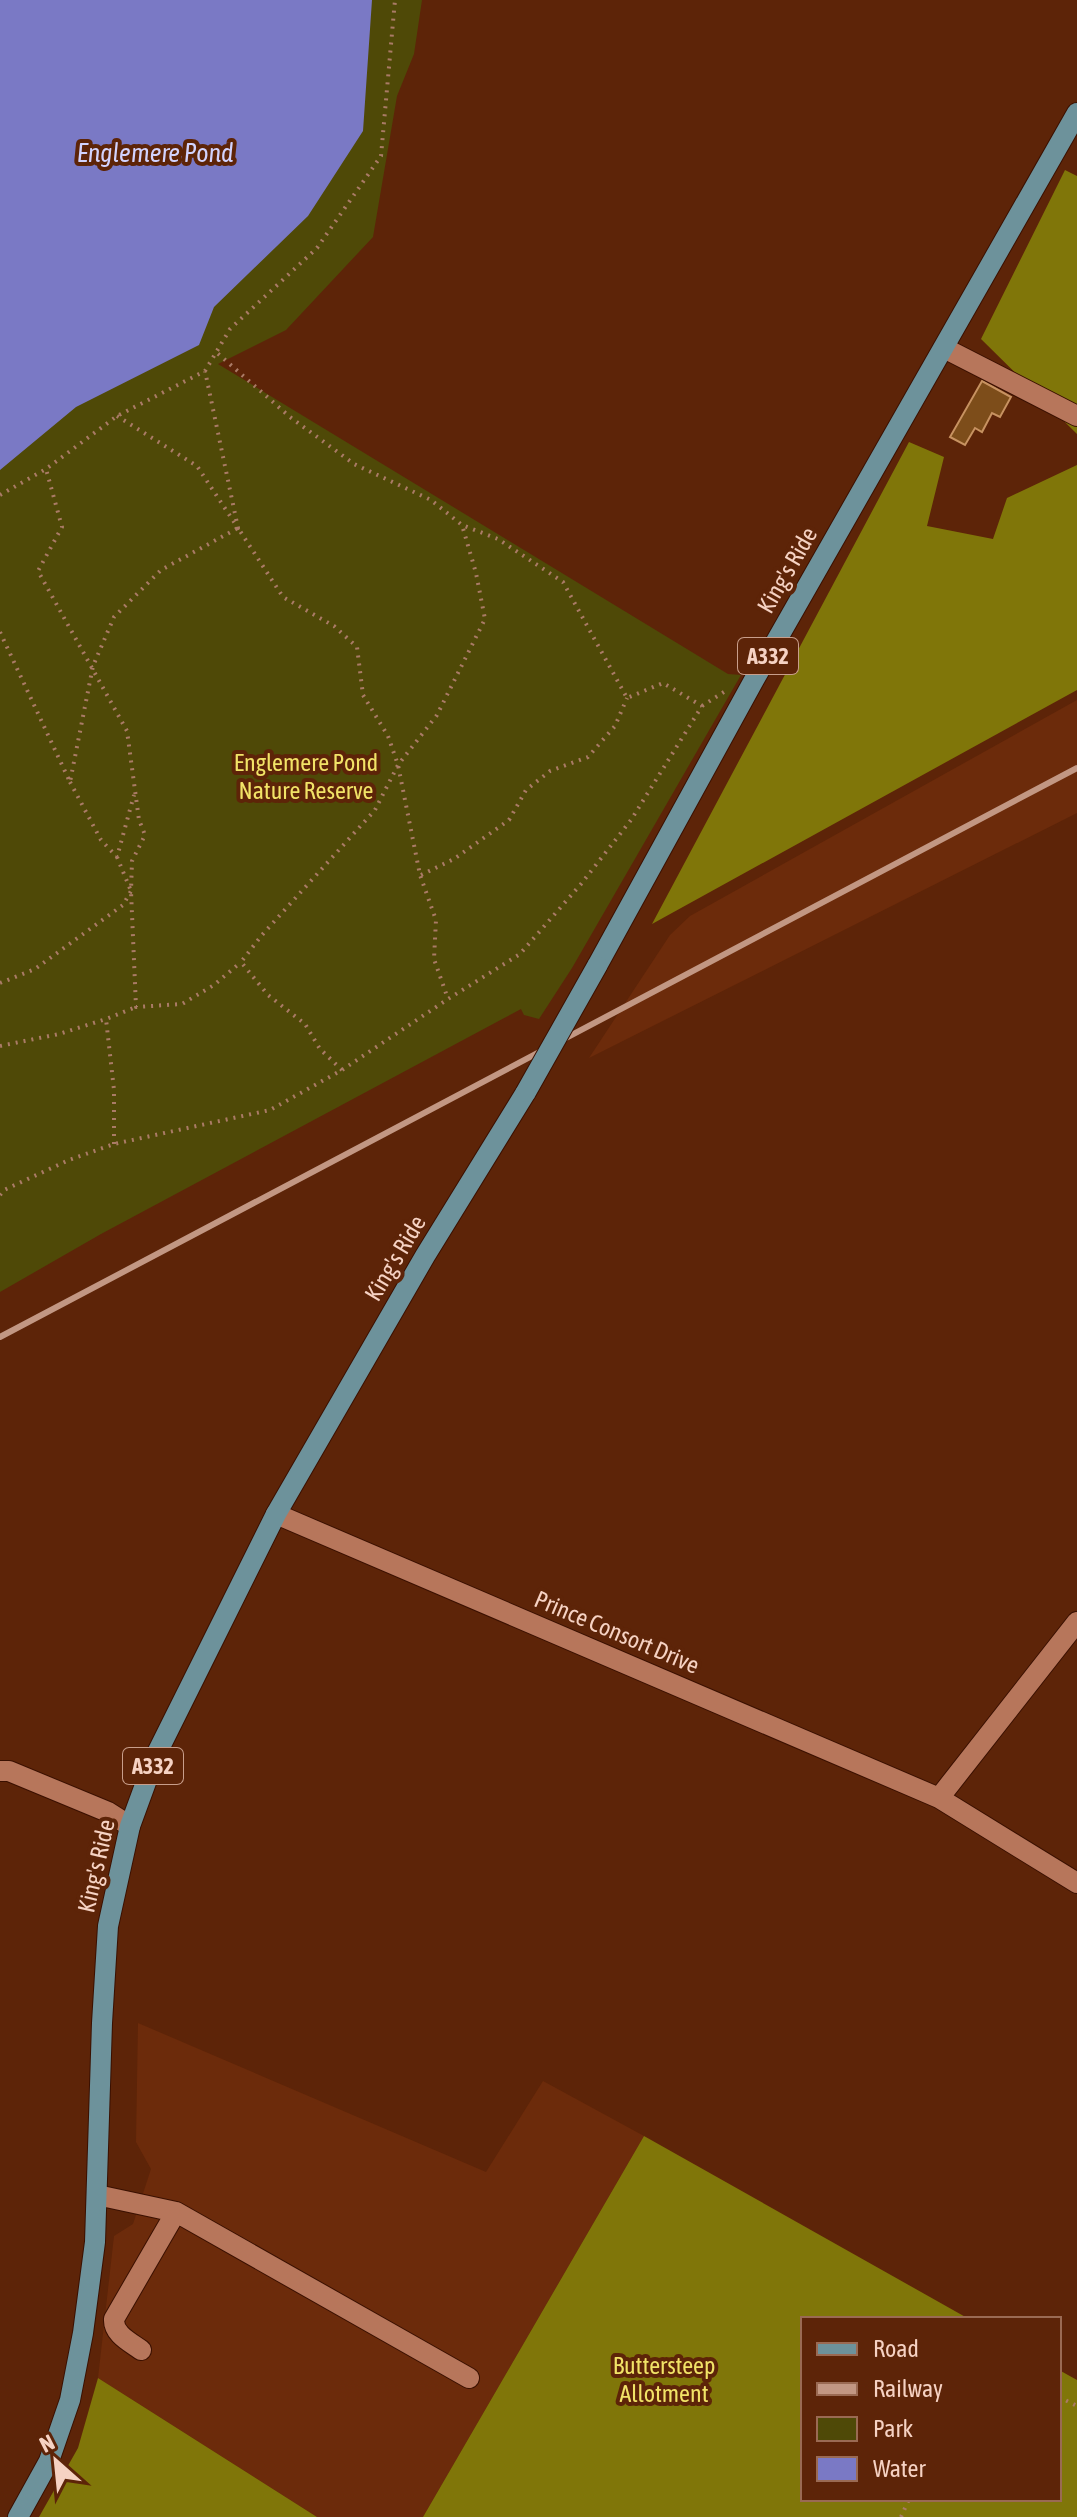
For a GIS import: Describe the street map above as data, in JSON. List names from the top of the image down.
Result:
{
  "streets": {
    "main road": ["King's Ride", "A332"],
    "street": ["Prince Consort Drive"]
  },
  "crossings": [
    ["King's Ride", "Prince Consort Drive"]
  ],
  "water": ["Englemere Pond"],
  "parks": ["Englemere Pond Nature Reserve", "Buttersteep Allotment"],
  "legend": [
    "Road",
    "Railway",
    "Park",
    "Water"
  ],
  "north": "top left"
}
